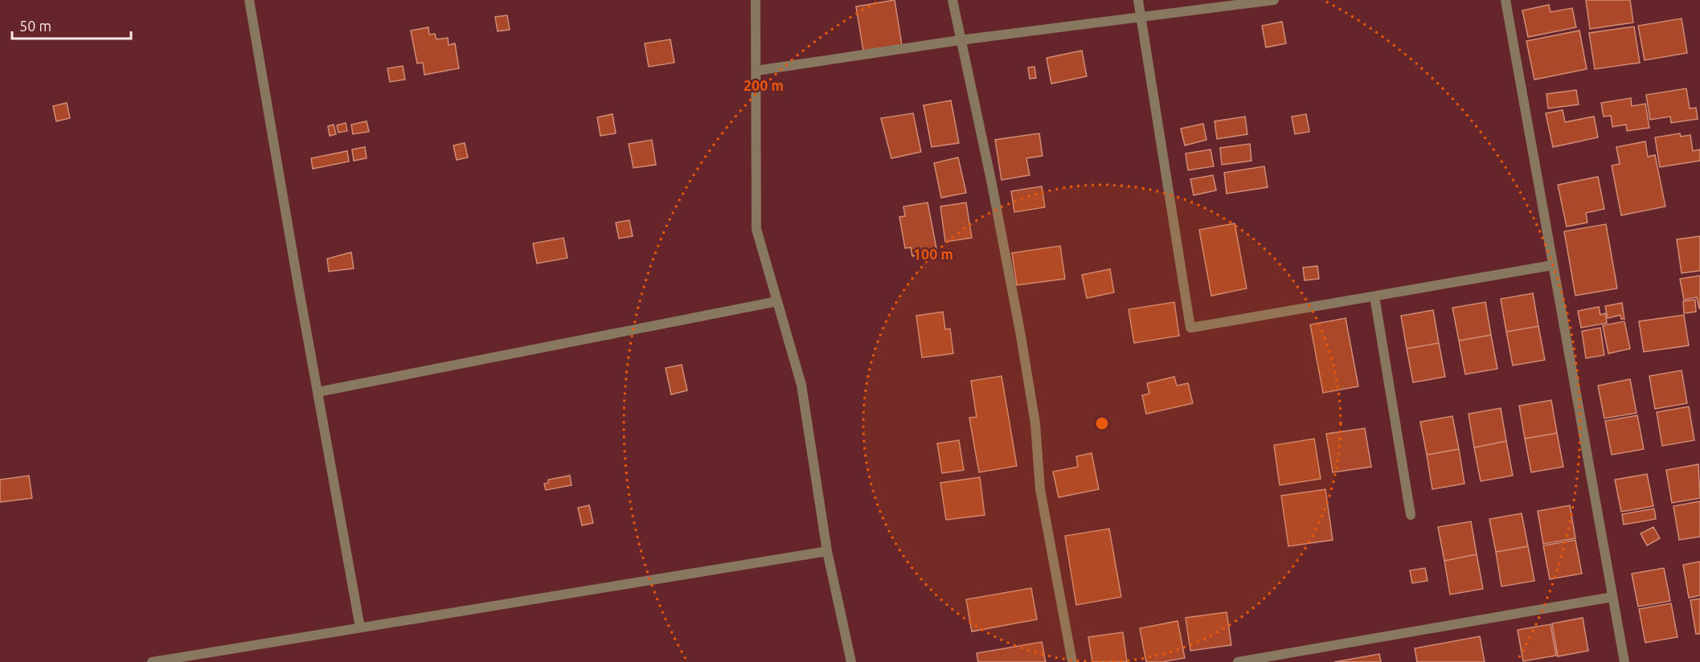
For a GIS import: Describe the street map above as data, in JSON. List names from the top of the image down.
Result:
{
  "scale_bar": "50 m",
  "rings": ["200 m", "100 m"]
}
